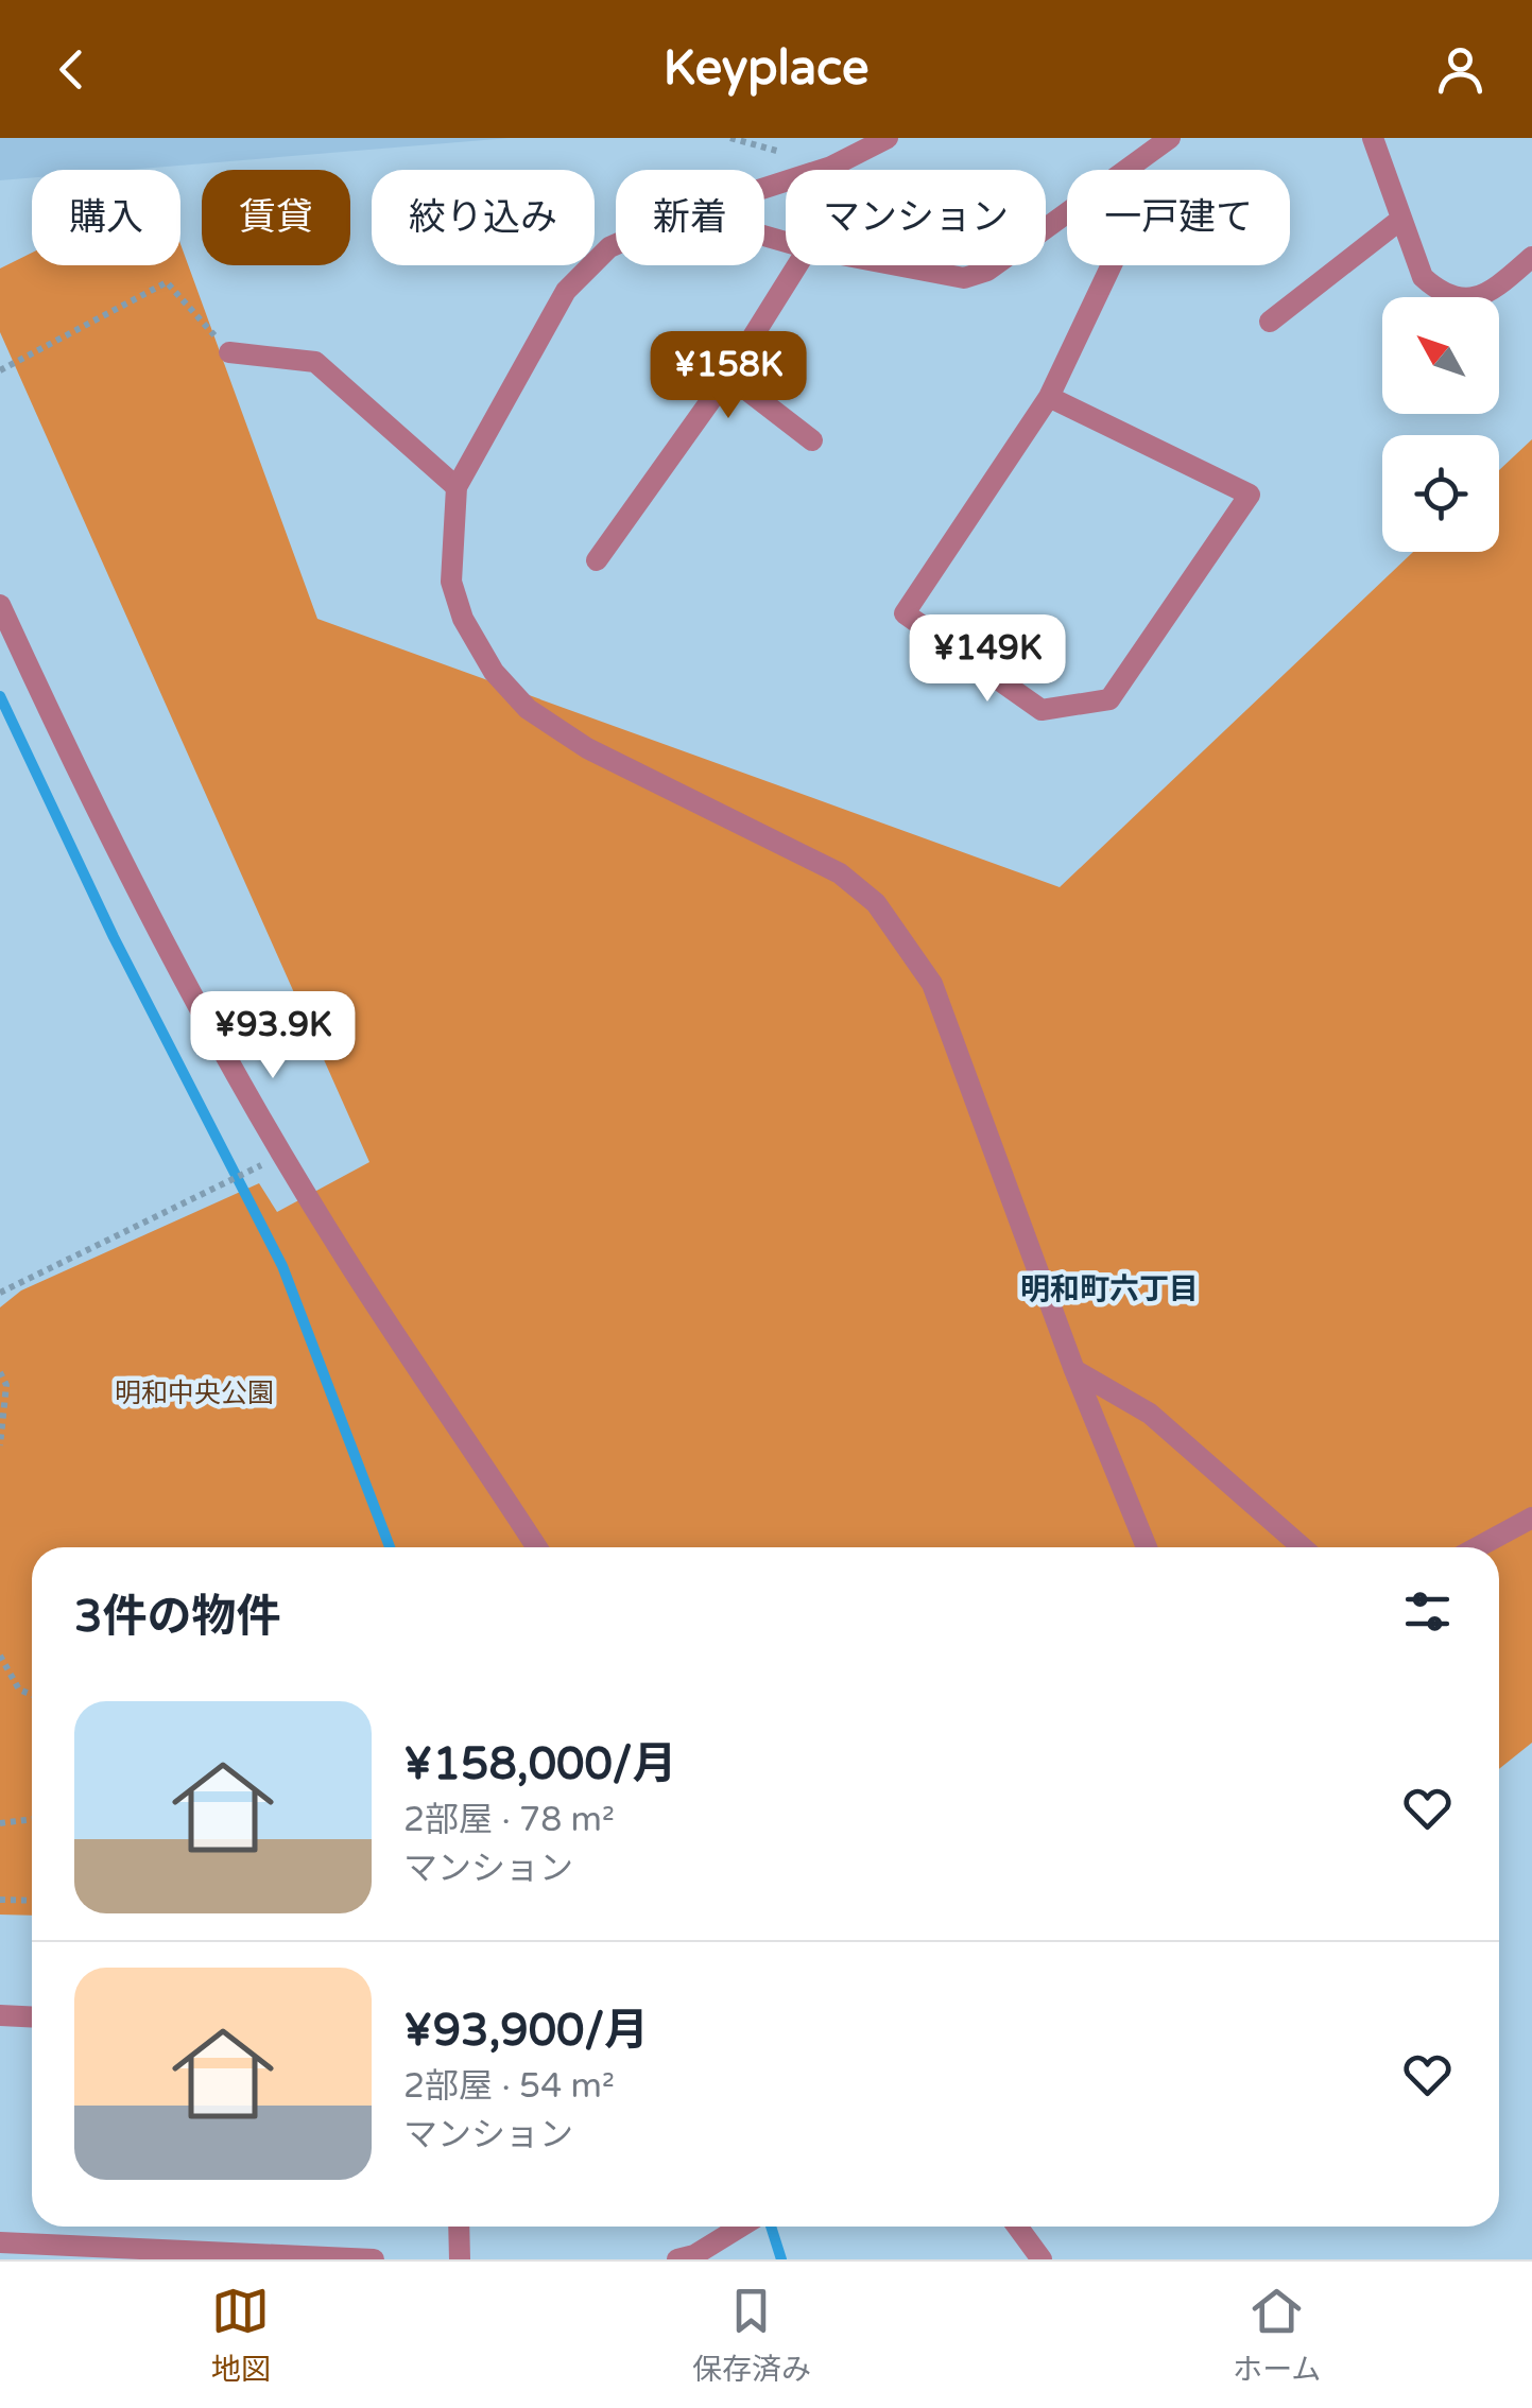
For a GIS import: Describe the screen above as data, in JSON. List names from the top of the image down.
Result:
{
  "districts": ["明和町六丁目"],
  "parks": ["明和中央公園"],
  "north": "top left",
  "page": {
    "header": "Keyplace",
    "chip": [
      "購入",
      "賃貸",
      "絞り込み",
      "新着",
      "マンション",
      "一戸建て"
    ],
    "price": ["¥158K", "¥149K", "¥93.9K"],
    "heading": "3件の物件",
    "list": [
      {
        "name": "¥158,000/月",
        "note": "2部屋 · 78 m² · マンション"
      },
      {
        "name": "¥93,900/月",
        "note": "2部屋 · 54 m² · マンション"
      }
    ],
    "tabs": ["地図", "保存済み", "ホーム"]
  }
}
